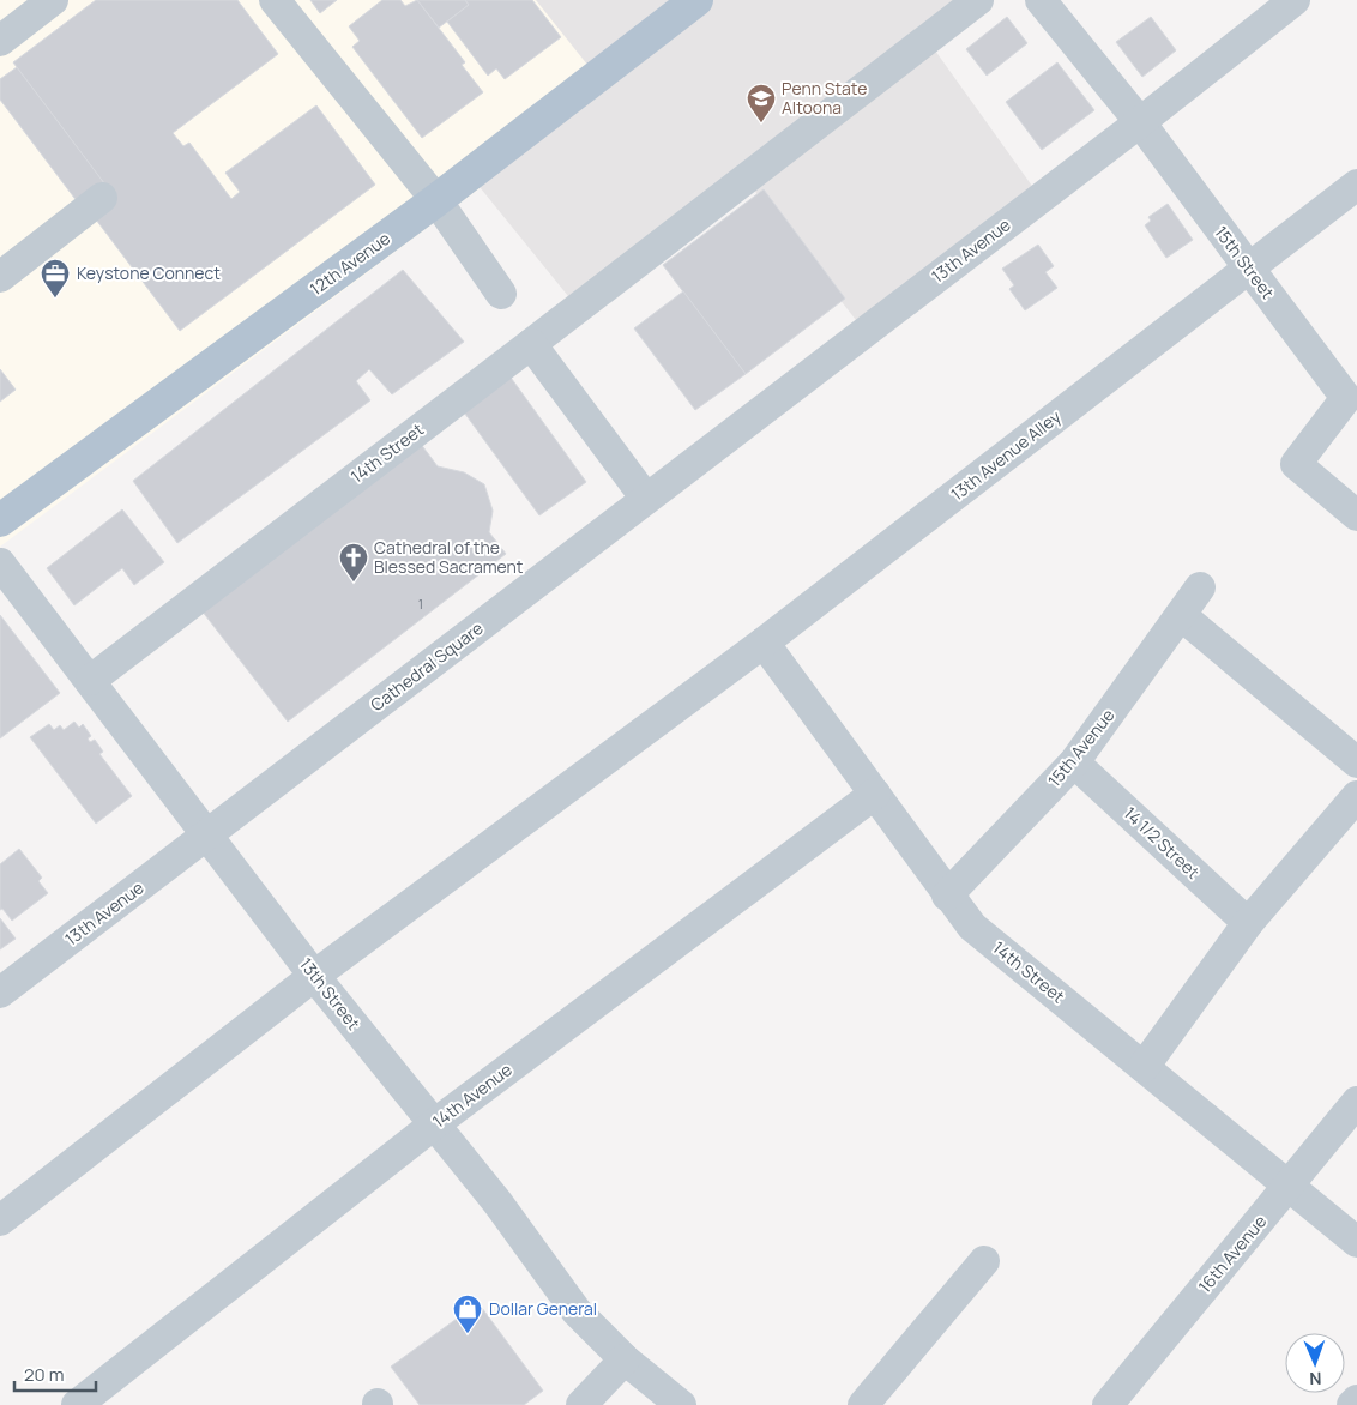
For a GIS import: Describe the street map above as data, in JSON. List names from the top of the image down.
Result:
{
  "streets": {
    "main road": ["12th Avenue"],
    "street": [
      "13th Avenue",
      "15th Street",
      "14th Street",
      "13th Avenue Alley",
      "Cathedral Square",
      "15th Avenue",
      "14 1/2 Street",
      "13th Street",
      "14th Avenue",
      "16th Avenue"
    ]
  },
  "crossings": [
    ["13th Avenue", "15th Street"],
    ["13th Avenue", "Cathedral Square"],
    ["13th Avenue", "13th Street"],
    ["15th Street", "13th Avenue Alley"],
    ["14th Street", "13th Avenue Alley"],
    ["14th Street", "15th Avenue"],
    ["14th Street", "13th Street"],
    ["14th Street", "14th Avenue"],
    ["14th Street", "16th Avenue"],
    ["13th Avenue Alley", "13th Street"],
    ["Cathedral Square", "13th Street"],
    ["15th Avenue", "14 1/2 Street"],
    ["13th Street", "14th Avenue"]
  ],
  "places": {
    "school or university": ["Penn State Altoona"],
    "office": ["Keystone Connect"],
    "church": ["Cathedral of the Blessed Sacrament"],
    "shop": ["Dollar General"]
  },
  "house_numbers": ["1"],
  "scale_bar": "20 m",
  "north": "bottom"
}
